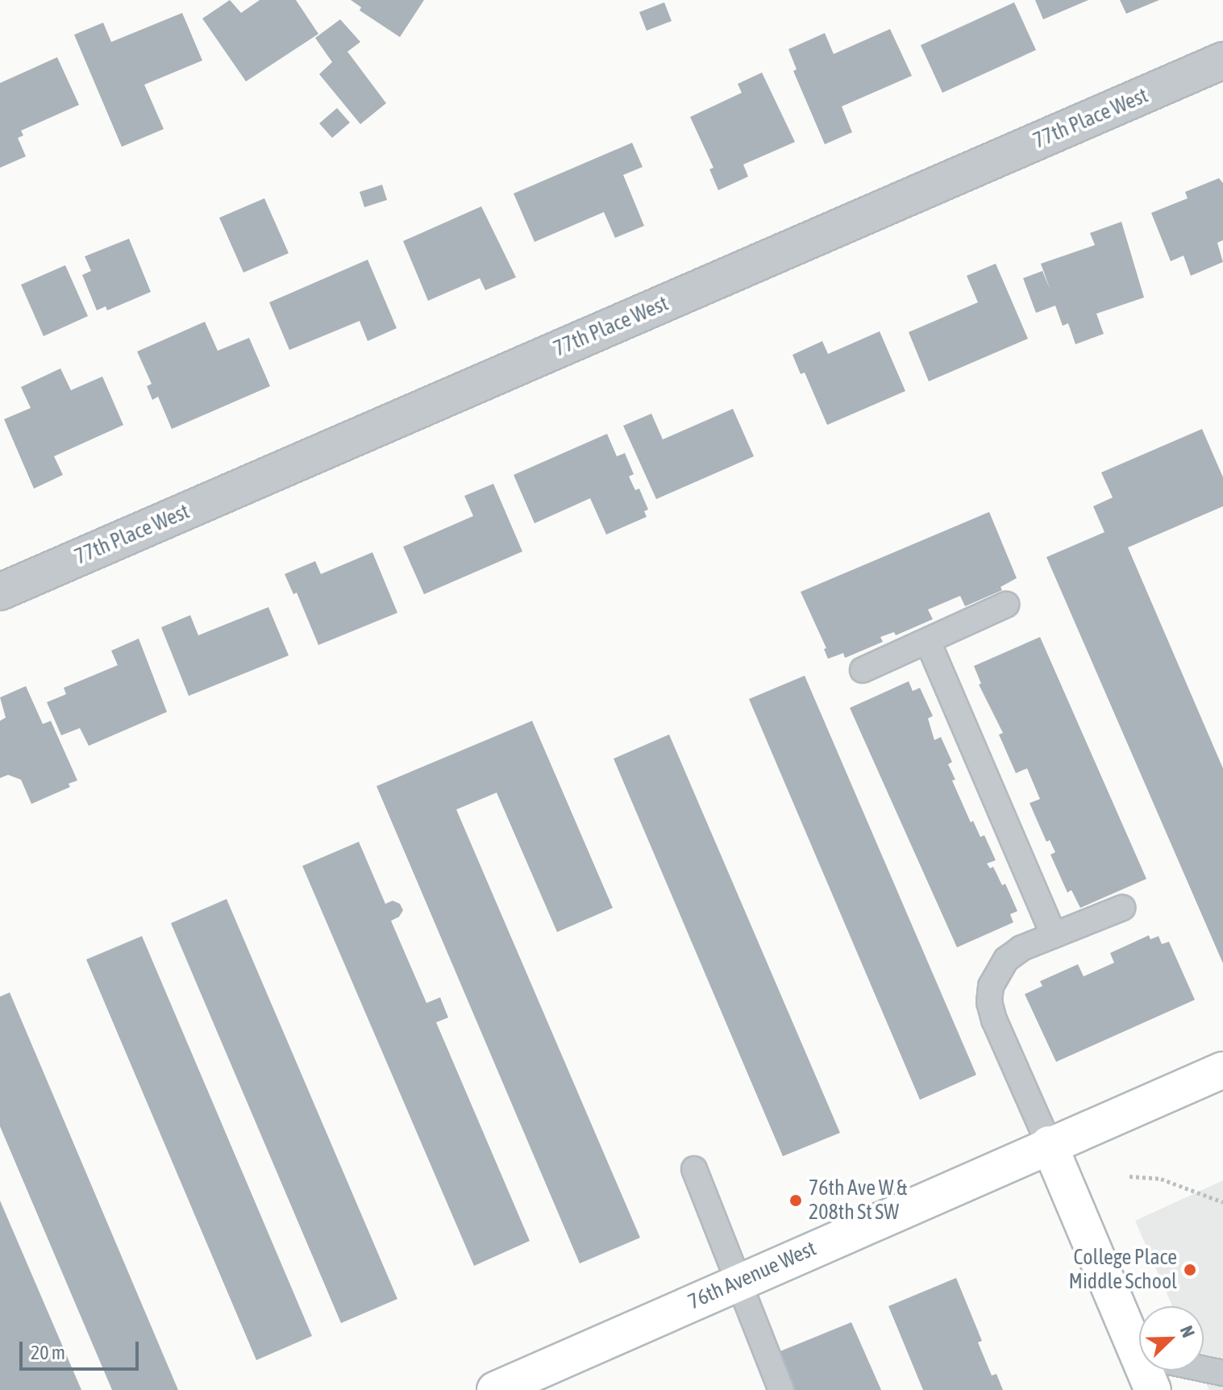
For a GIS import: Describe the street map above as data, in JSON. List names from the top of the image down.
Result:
{
  "streets": {
    "street": ["77th Place West", "76th Avenue West"]
  },
  "places": ["76th Ave W & 208th St SW", "College Place Middle School"],
  "scale_bar": "20 m",
  "north": "top right"
}
